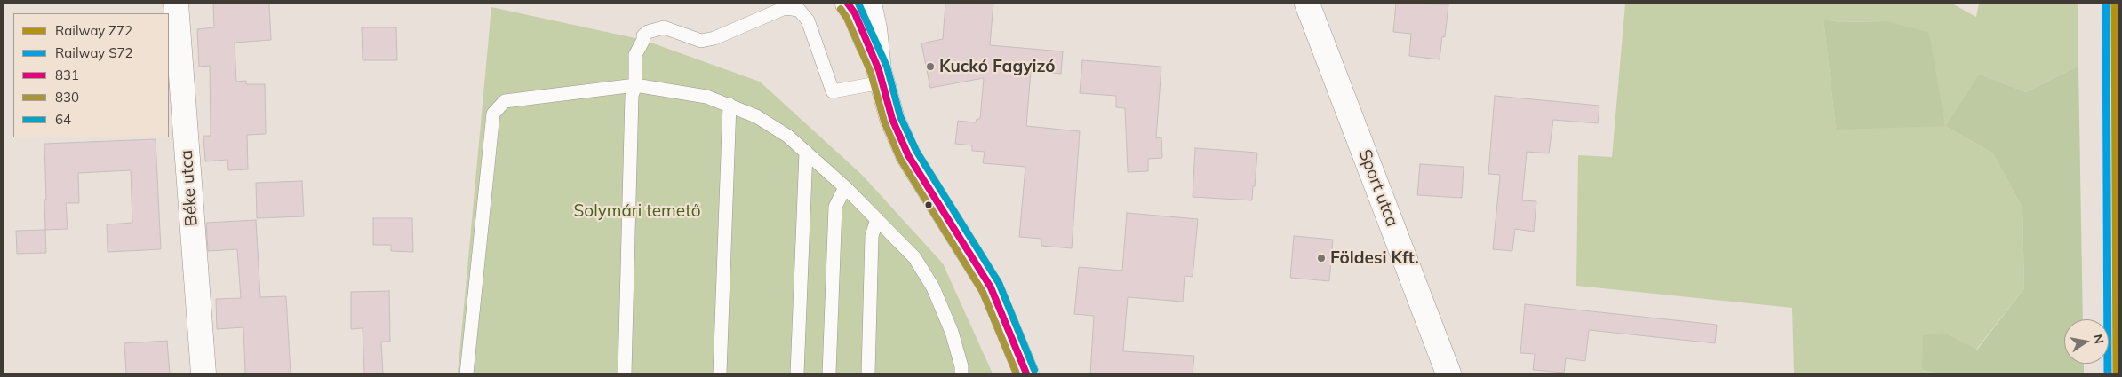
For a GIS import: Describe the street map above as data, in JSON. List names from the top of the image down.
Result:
{
  "streets": {
    "street": ["Béke utca", "Sport utca"]
  },
  "parks": ["Solymári temető"],
  "places": ["Kuckó Fagyizó", "Földesi Kft."],
  "lines": [
    "rail line Z72",
    "rail line S72",
    "transit line 831",
    "transit line 64",
    "transit line 830"
  ],
  "legend": [
    "Railway Z72",
    "Railway S72",
    "831",
    "830",
    "64"
  ],
  "north": "right"
}
